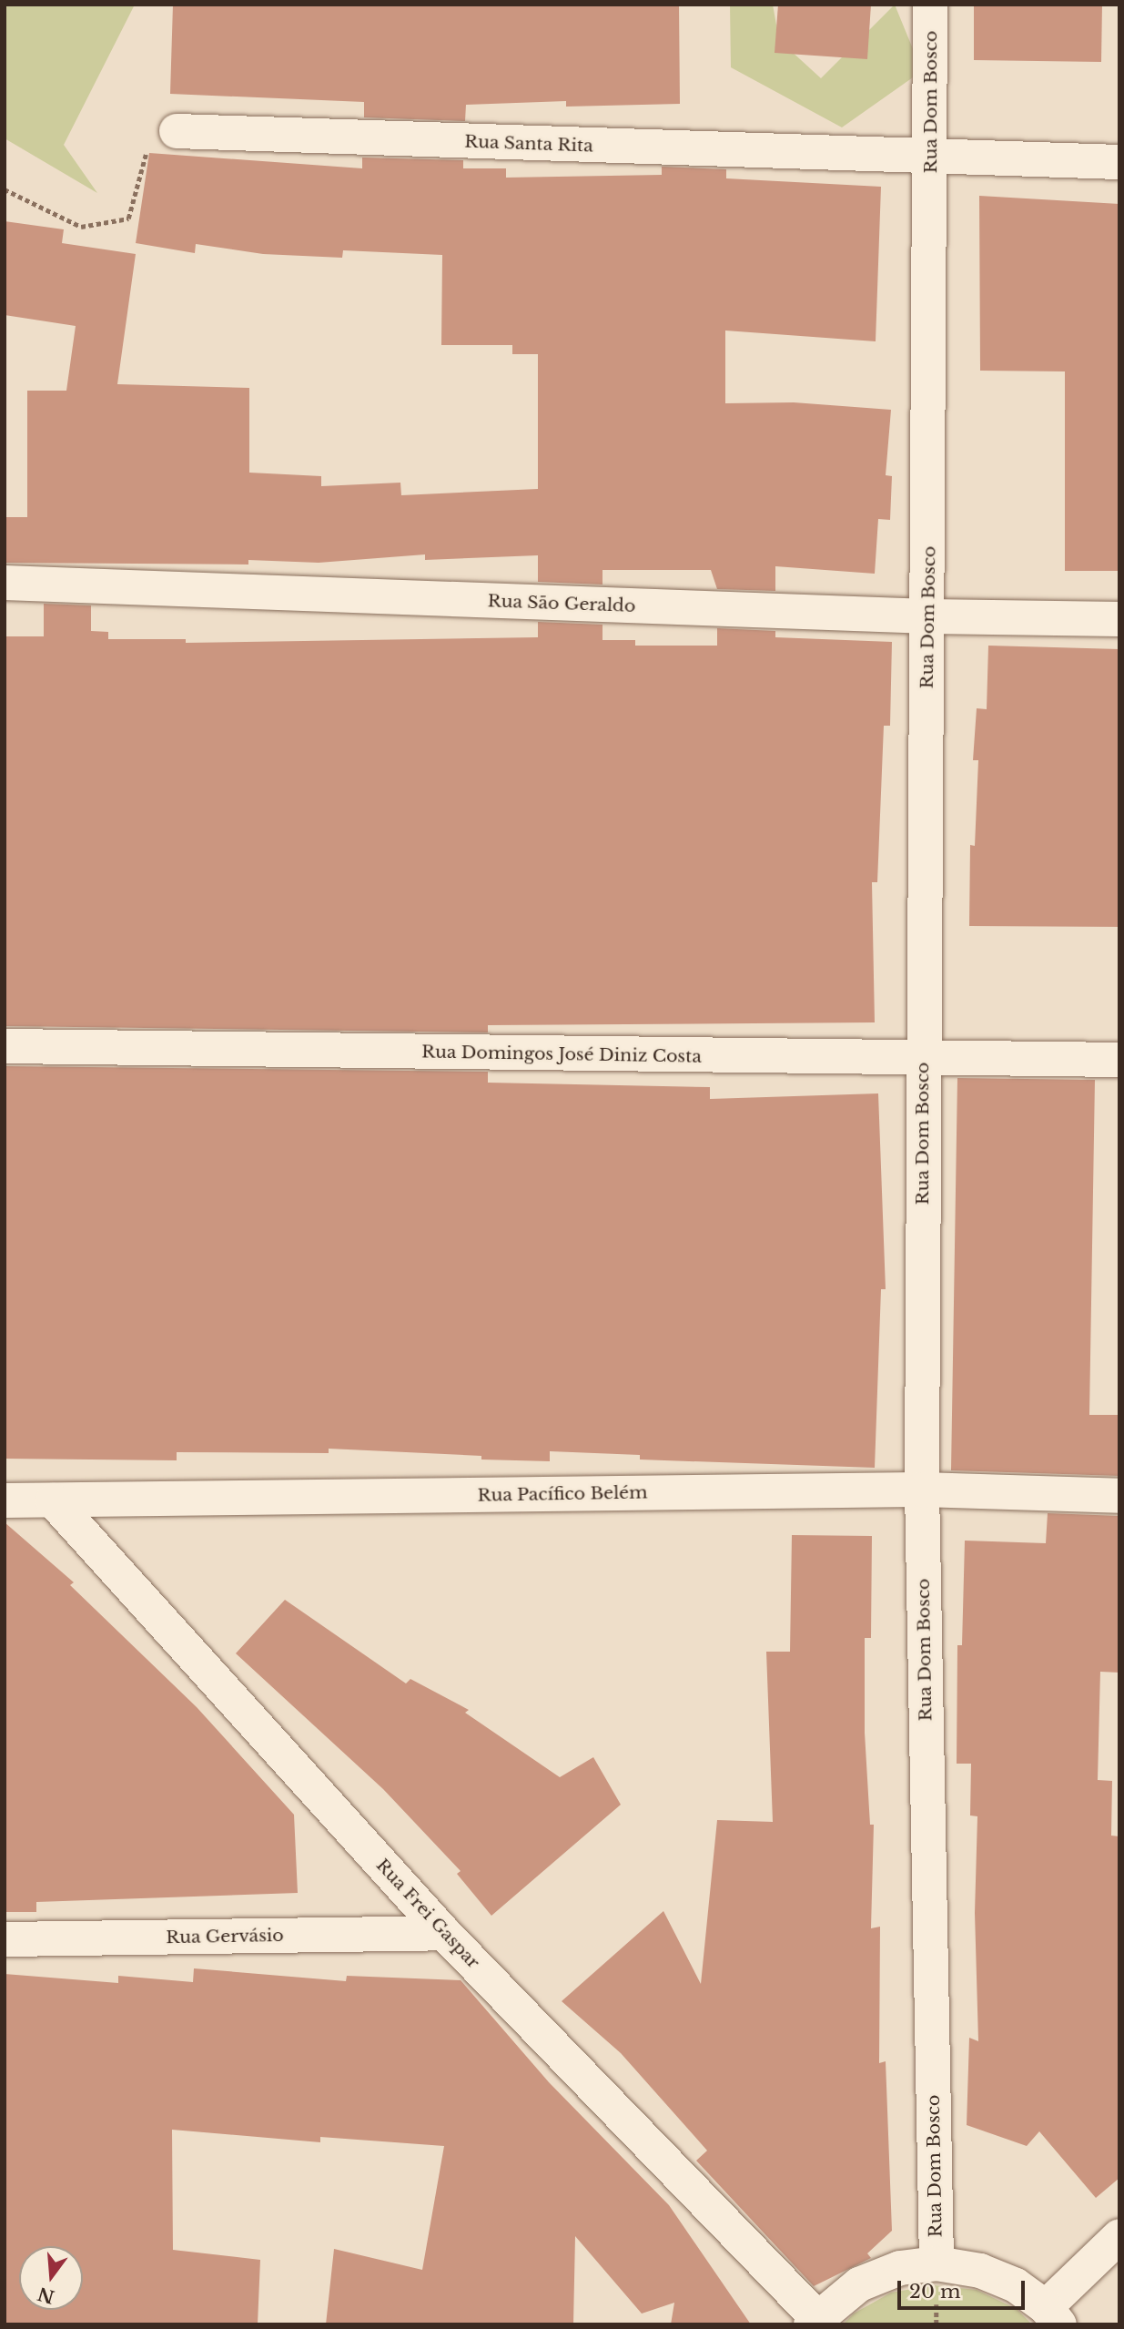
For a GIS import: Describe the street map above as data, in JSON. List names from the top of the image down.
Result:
{
  "streets": {
    "street": [
      "Rua Dom Bosco",
      "Rua Santa Rita",
      "Rua São Geraldo",
      "Rua Domingos José Diniz Costa",
      "Rua Pacífico Belém",
      "Rua Frei Gaspar",
      "Rua Gervásio"
    ]
  },
  "crossings": [
    ["Rua Dom Bosco", "Rua Santa Rita"],
    ["Rua Dom Bosco", "Rua São Geraldo"],
    ["Rua Dom Bosco", "Rua Domingos José Diniz Costa"],
    ["Rua Dom Bosco", "Rua Pacífico Belém"],
    ["Rua Pacífico Belém", "Rua Frei Gaspar"],
    ["Rua Frei Gaspar", "Rua Gervásio"]
  ],
  "scale_bar": "20 m",
  "north": "bottom"
}
